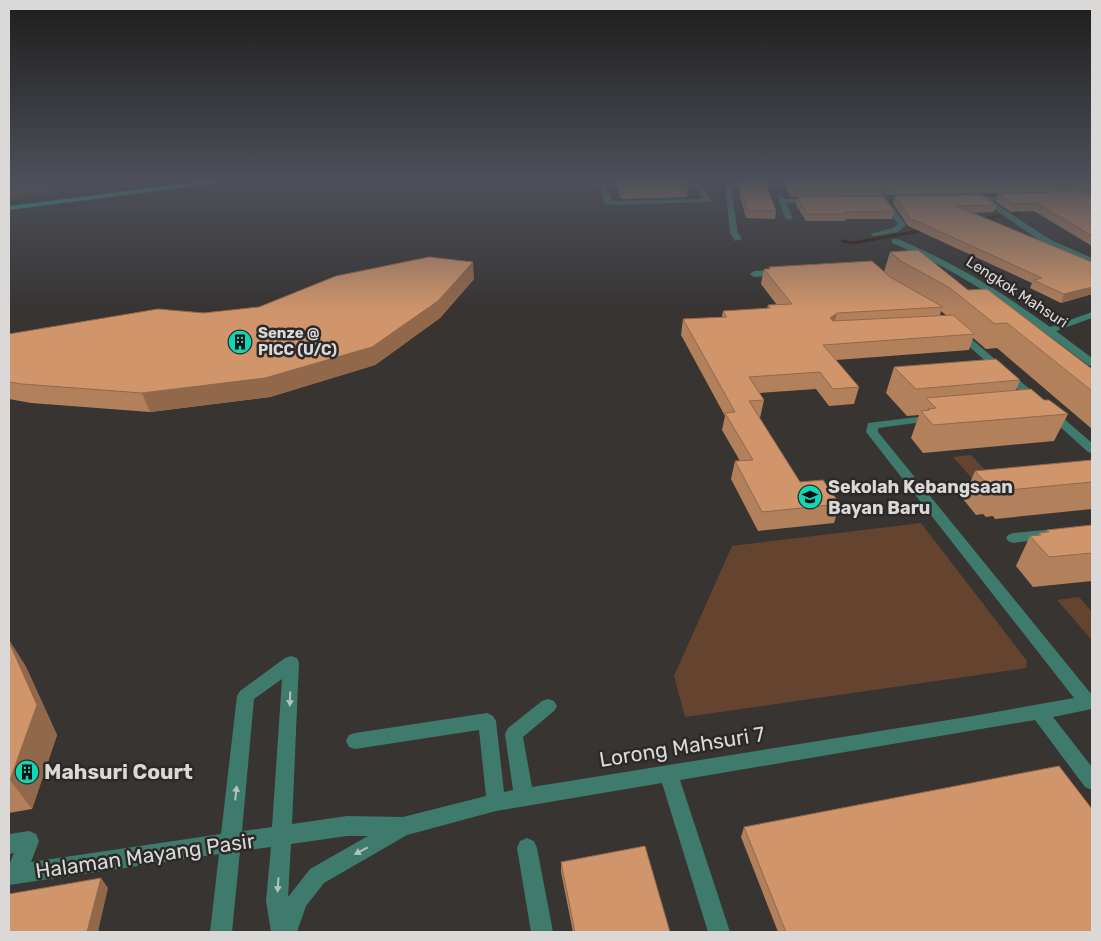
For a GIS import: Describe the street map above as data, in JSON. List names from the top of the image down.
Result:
{
  "streets": {
    "street": ["Lengkok Mahsuri", "Lorong Mahsuri 7", "Halaman Mayang Pasir"]
  },
  "crossings": [
    ["Lorong Mahsuri 7", "Halaman Mayang Pasir"]
  ],
  "places": {
    "building": ["Senze @ PICC (U/C)", "Mahsuri Court"],
    "school or university": ["Sekolah Kebangsaan Bayan Baru"]
  }
}
